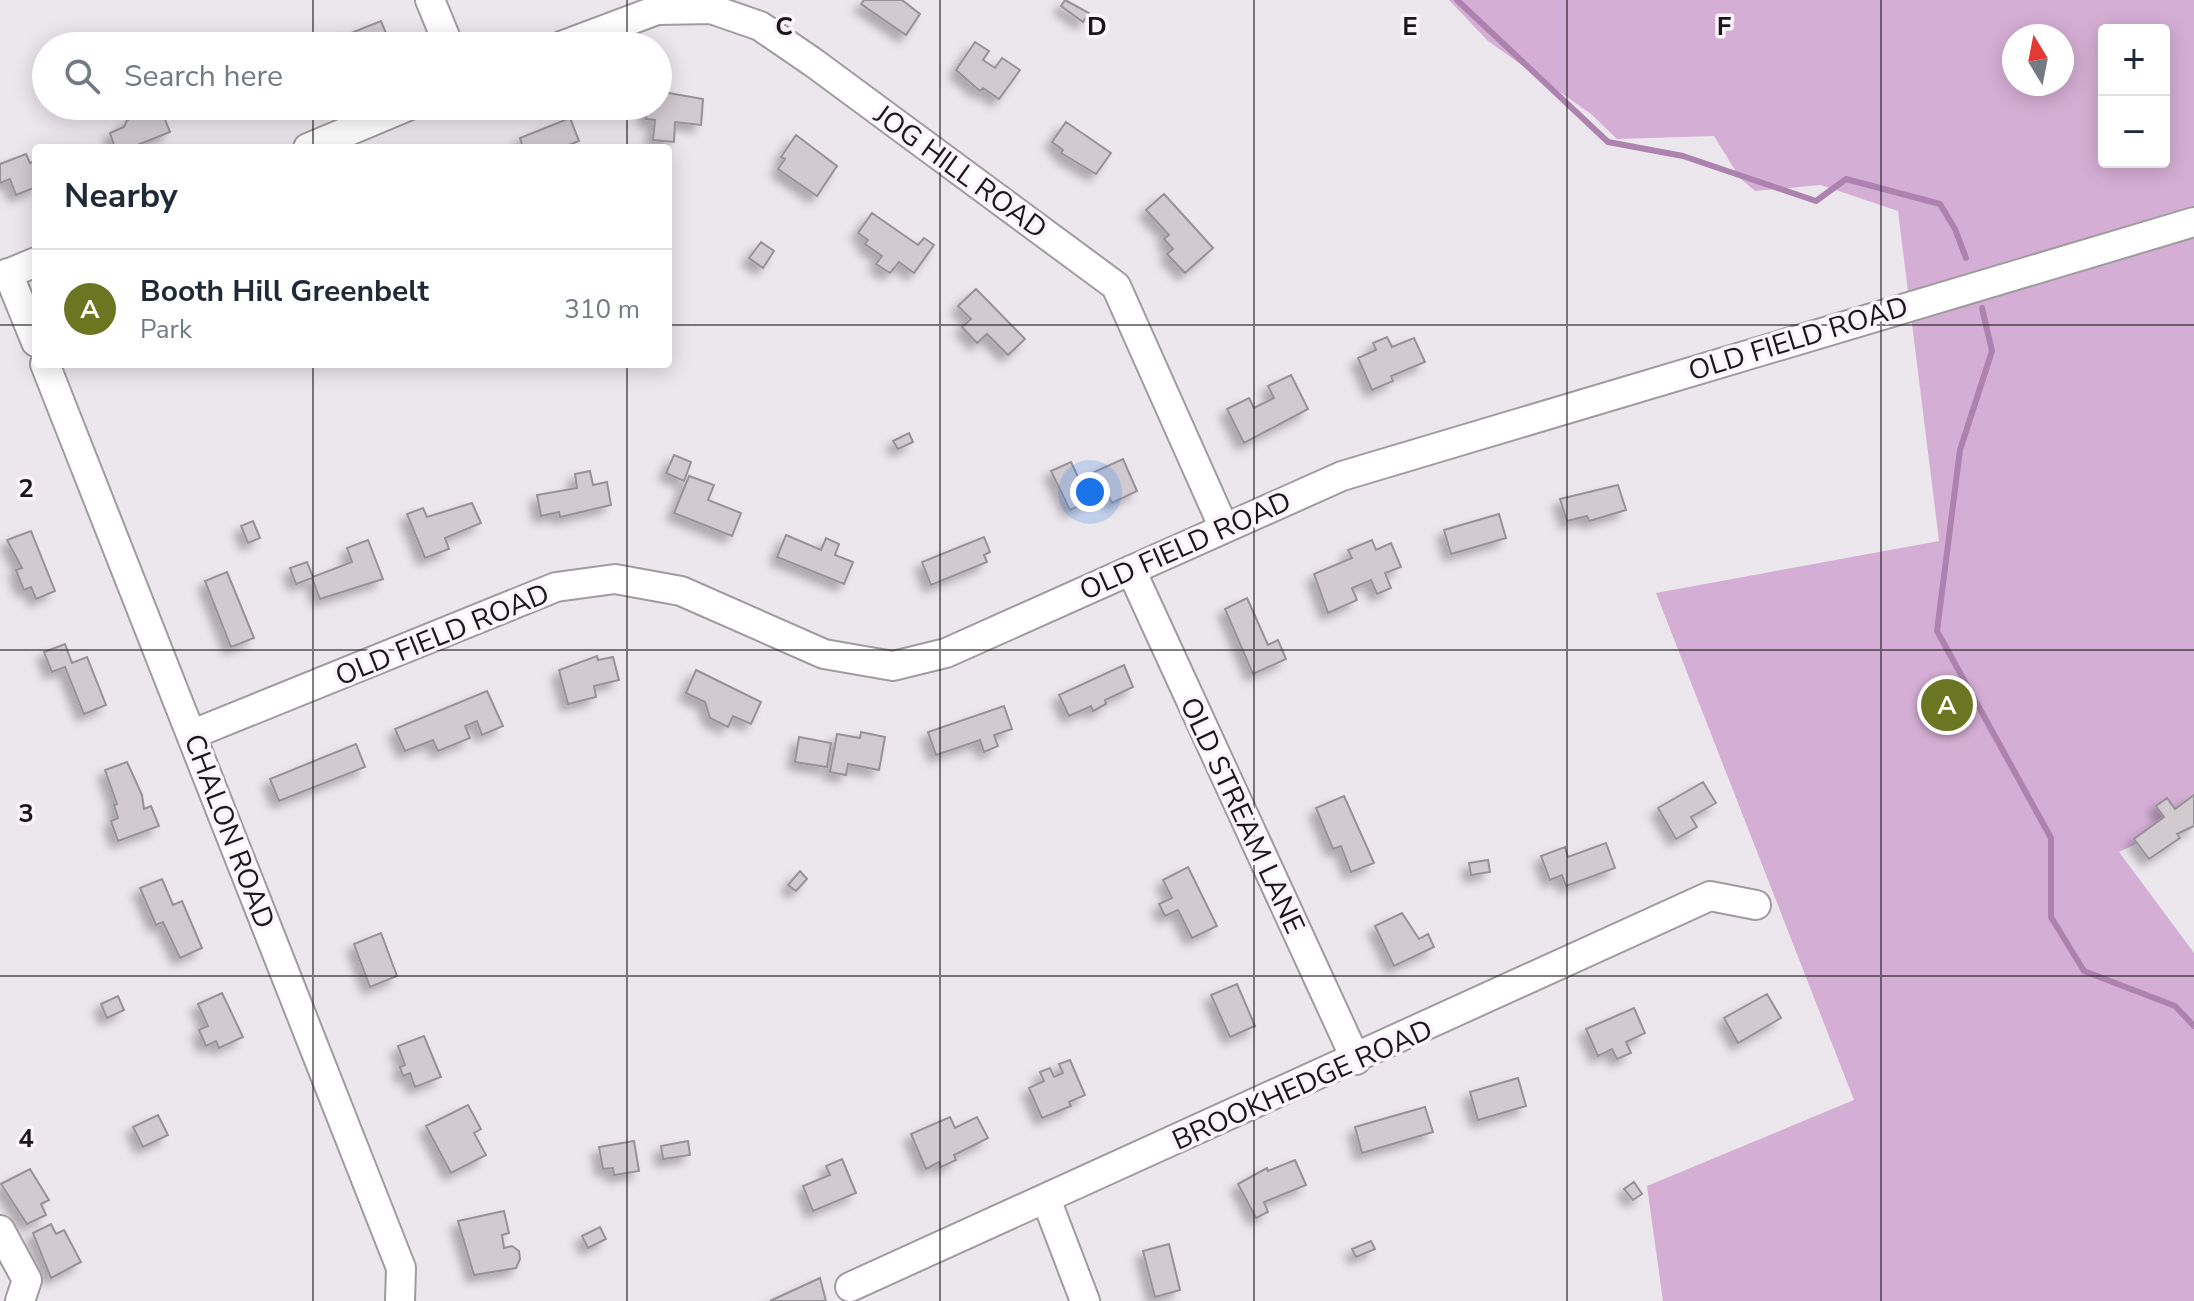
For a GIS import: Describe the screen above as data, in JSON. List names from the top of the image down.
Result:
{
  "streets": {
    "street": [
      "JOG HILL ROAD",
      "OLD FIELD ROAD",
      "OLD STREAM LANE",
      "CHALON ROAD",
      "BROOKHEDGE ROAD"
    ]
  },
  "crossings": [
    ["JOG HILL ROAD", "OLD FIELD ROAD"],
    ["OLD FIELD ROAD", "OLD STREAM LANE"],
    ["OLD FIELD ROAD", "CHALON ROAD"],
    ["OLD STREAM LANE", "BROOKHEDGE ROAD"]
  ],
  "north": "top",
  "page": {
    "map_buttons": ["+", "−"],
    "search": "Search here",
    "heading": "Nearby",
    "list": [
      {
        "mark": "A",
        "name": "Booth Hill Greenbelt",
        "note": "Park",
        "value": "310 m"
      }
    ],
    "pins": "A"
  },
  "grid": {
    "columns": [
      "C",
      "D",
      "E",
      "F"
    ],
    "rows": ["2", "3", "4"]
  }
}
